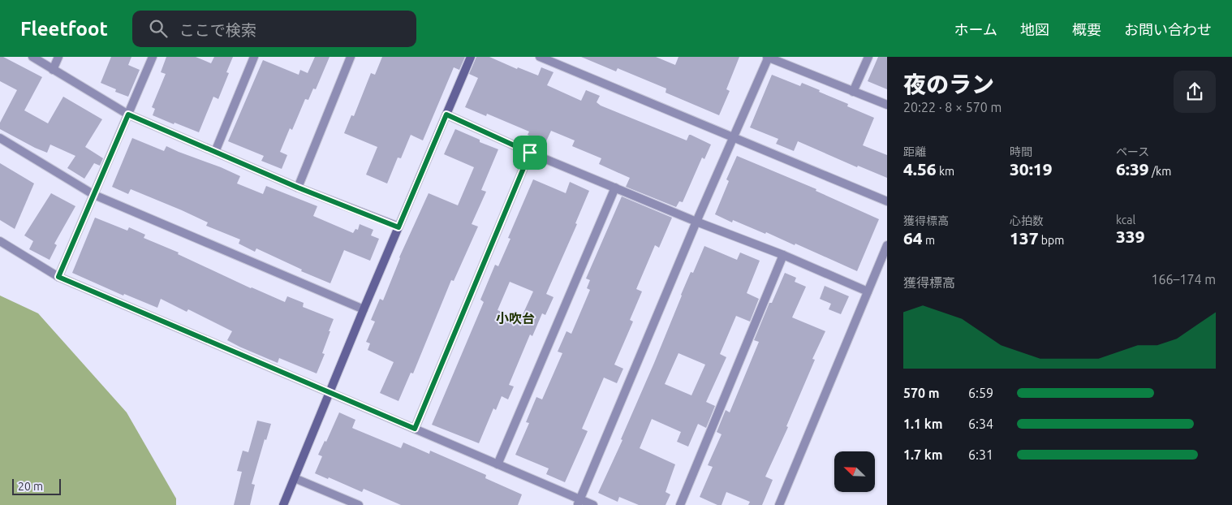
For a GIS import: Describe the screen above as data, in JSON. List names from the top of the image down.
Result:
{
  "districts": ["小吹台"],
  "scale_bar": "20 m",
  "north": "top left",
  "page": {
    "header": "Fleetfoot",
    "search": "ここで検索",
    "nav": [
      "ホーム",
      "地図",
      "概要",
      "お問い合わせ"
    ],
    "heading": ["夜のラン", "20:22 · 8 × 570 m"],
    "stats": [
      ["距離", "4.56 km"],
      ["時間", "30:19"],
      ["ペース", "6:39 /km"],
      ["獲得標高", "64 m"],
      ["心拍数", "137 bpm"],
      ["kcal", "339"]
    ],
    "chart": ["獲得標高", "166–174 m"],
    "list": [
      {
        "name": "570 m",
        "note": "6:59"
      },
      {
        "name": "1.1 km",
        "note": "6:34"
      },
      {
        "name": "1.7 km",
        "note": "6:31"
      }
    ],
    "scale": "20 m"
  }
}
